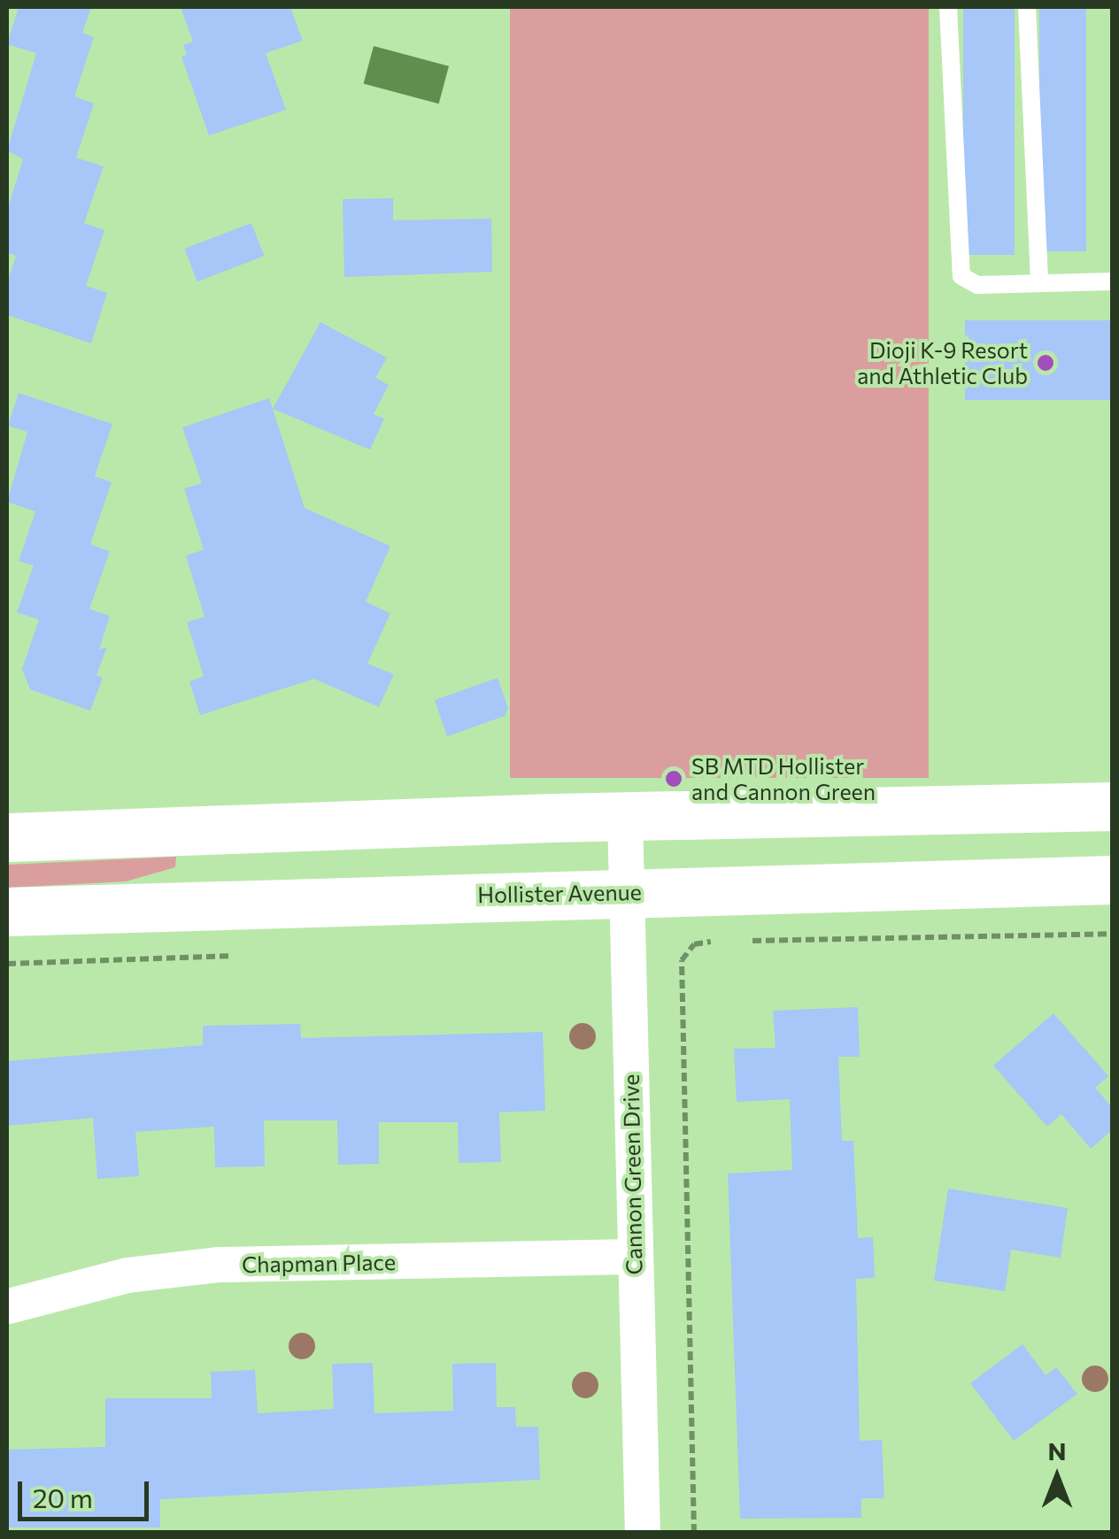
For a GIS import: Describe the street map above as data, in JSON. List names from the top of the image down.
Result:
{
  "streets": {
    "main road": ["Hollister Avenue"],
    "street": ["Cannon Green Drive", "Chapman Place"]
  },
  "crossings": [
    ["Hollister Avenue", "Cannon Green Drive"],
    ["Cannon Green Drive", "Chapman Place"]
  ],
  "places": ["Dioji K-9 Resort and Athletic Club", "SB MTD Hollister and Cannon Green"],
  "scale_bar": "20 m",
  "north": "top"
}
